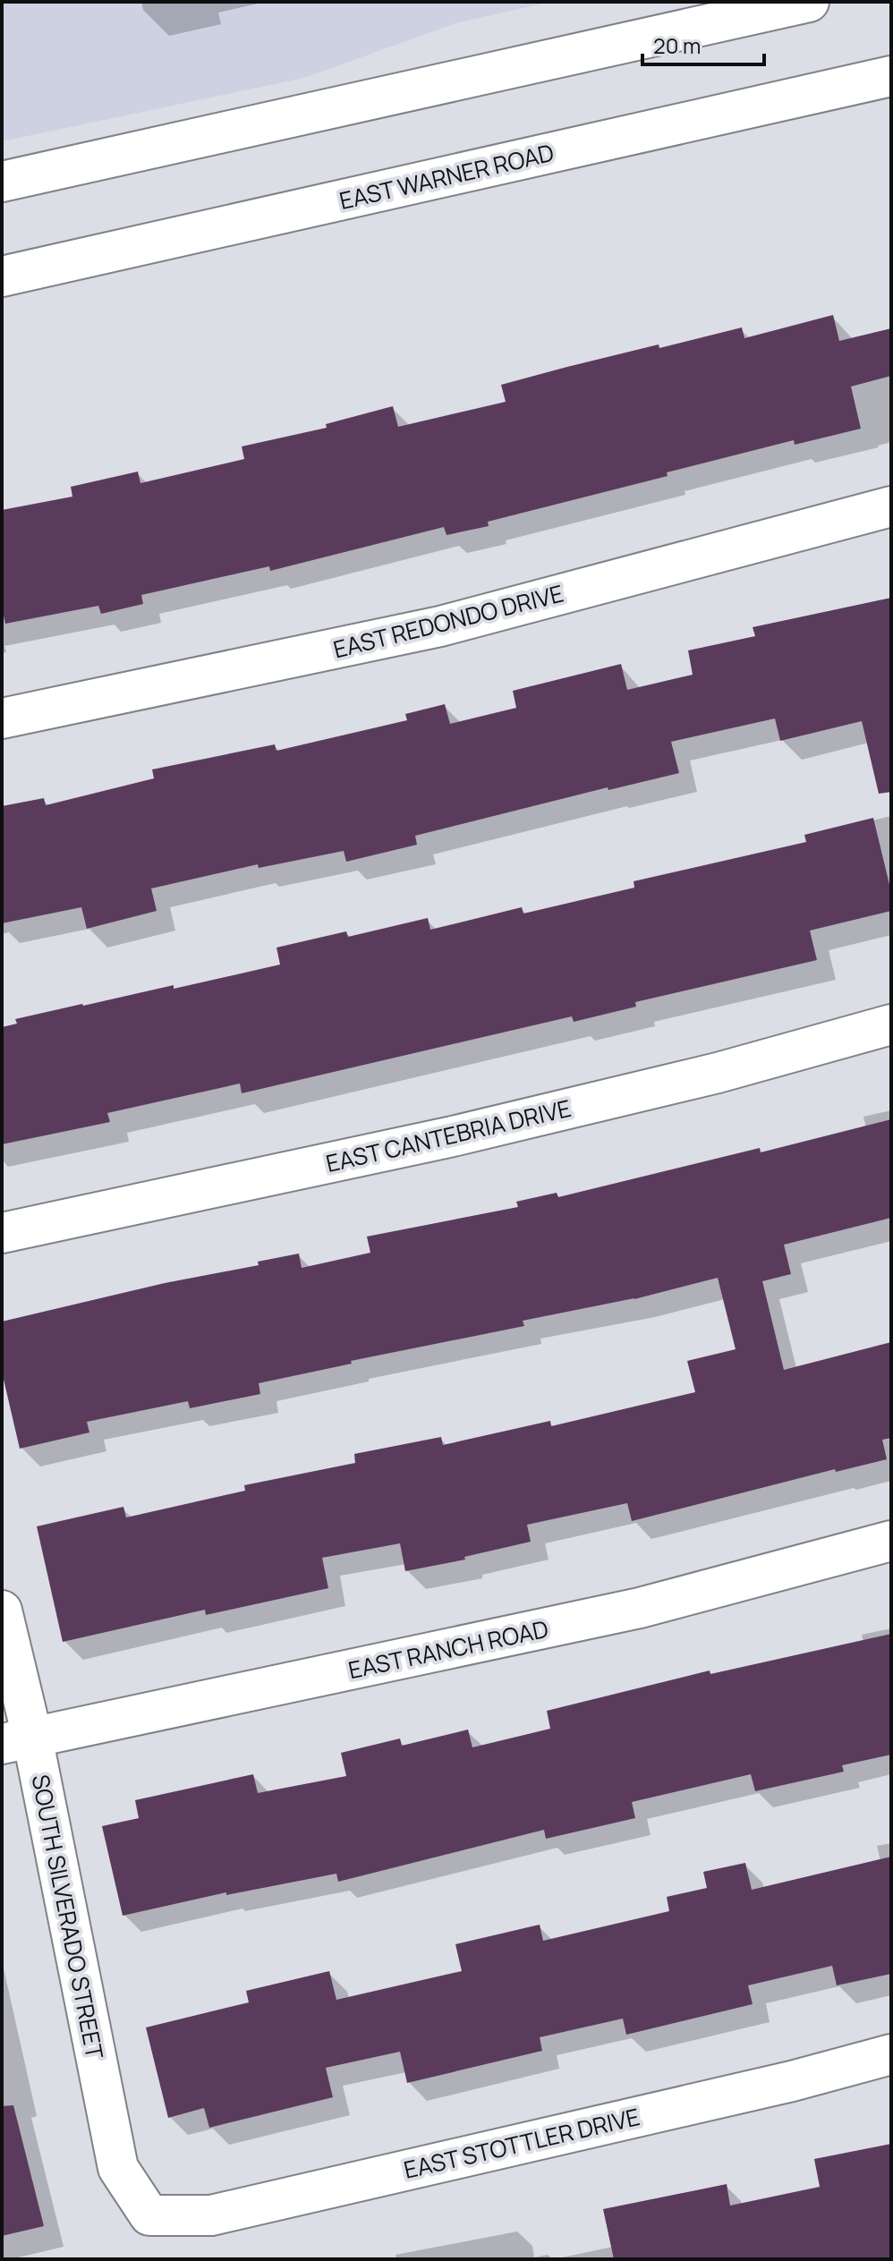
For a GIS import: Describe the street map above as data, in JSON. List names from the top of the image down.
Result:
{
  "streets": {
    "street": [
      "EAST WARNER ROAD",
      "EAST REDONDO DRIVE",
      "EAST CANTEBRIA DRIVE",
      "EAST RANCH ROAD",
      "SOUTH SILVERADO STREET",
      "EAST STOTTLER DRIVE"
    ]
  },
  "crossings": [
    ["EAST RANCH ROAD", "SOUTH SILVERADO STREET"],
    ["SOUTH SILVERADO STREET", "EAST STOTTLER DRIVE"]
  ],
  "scale_bar": "20 m"
}
